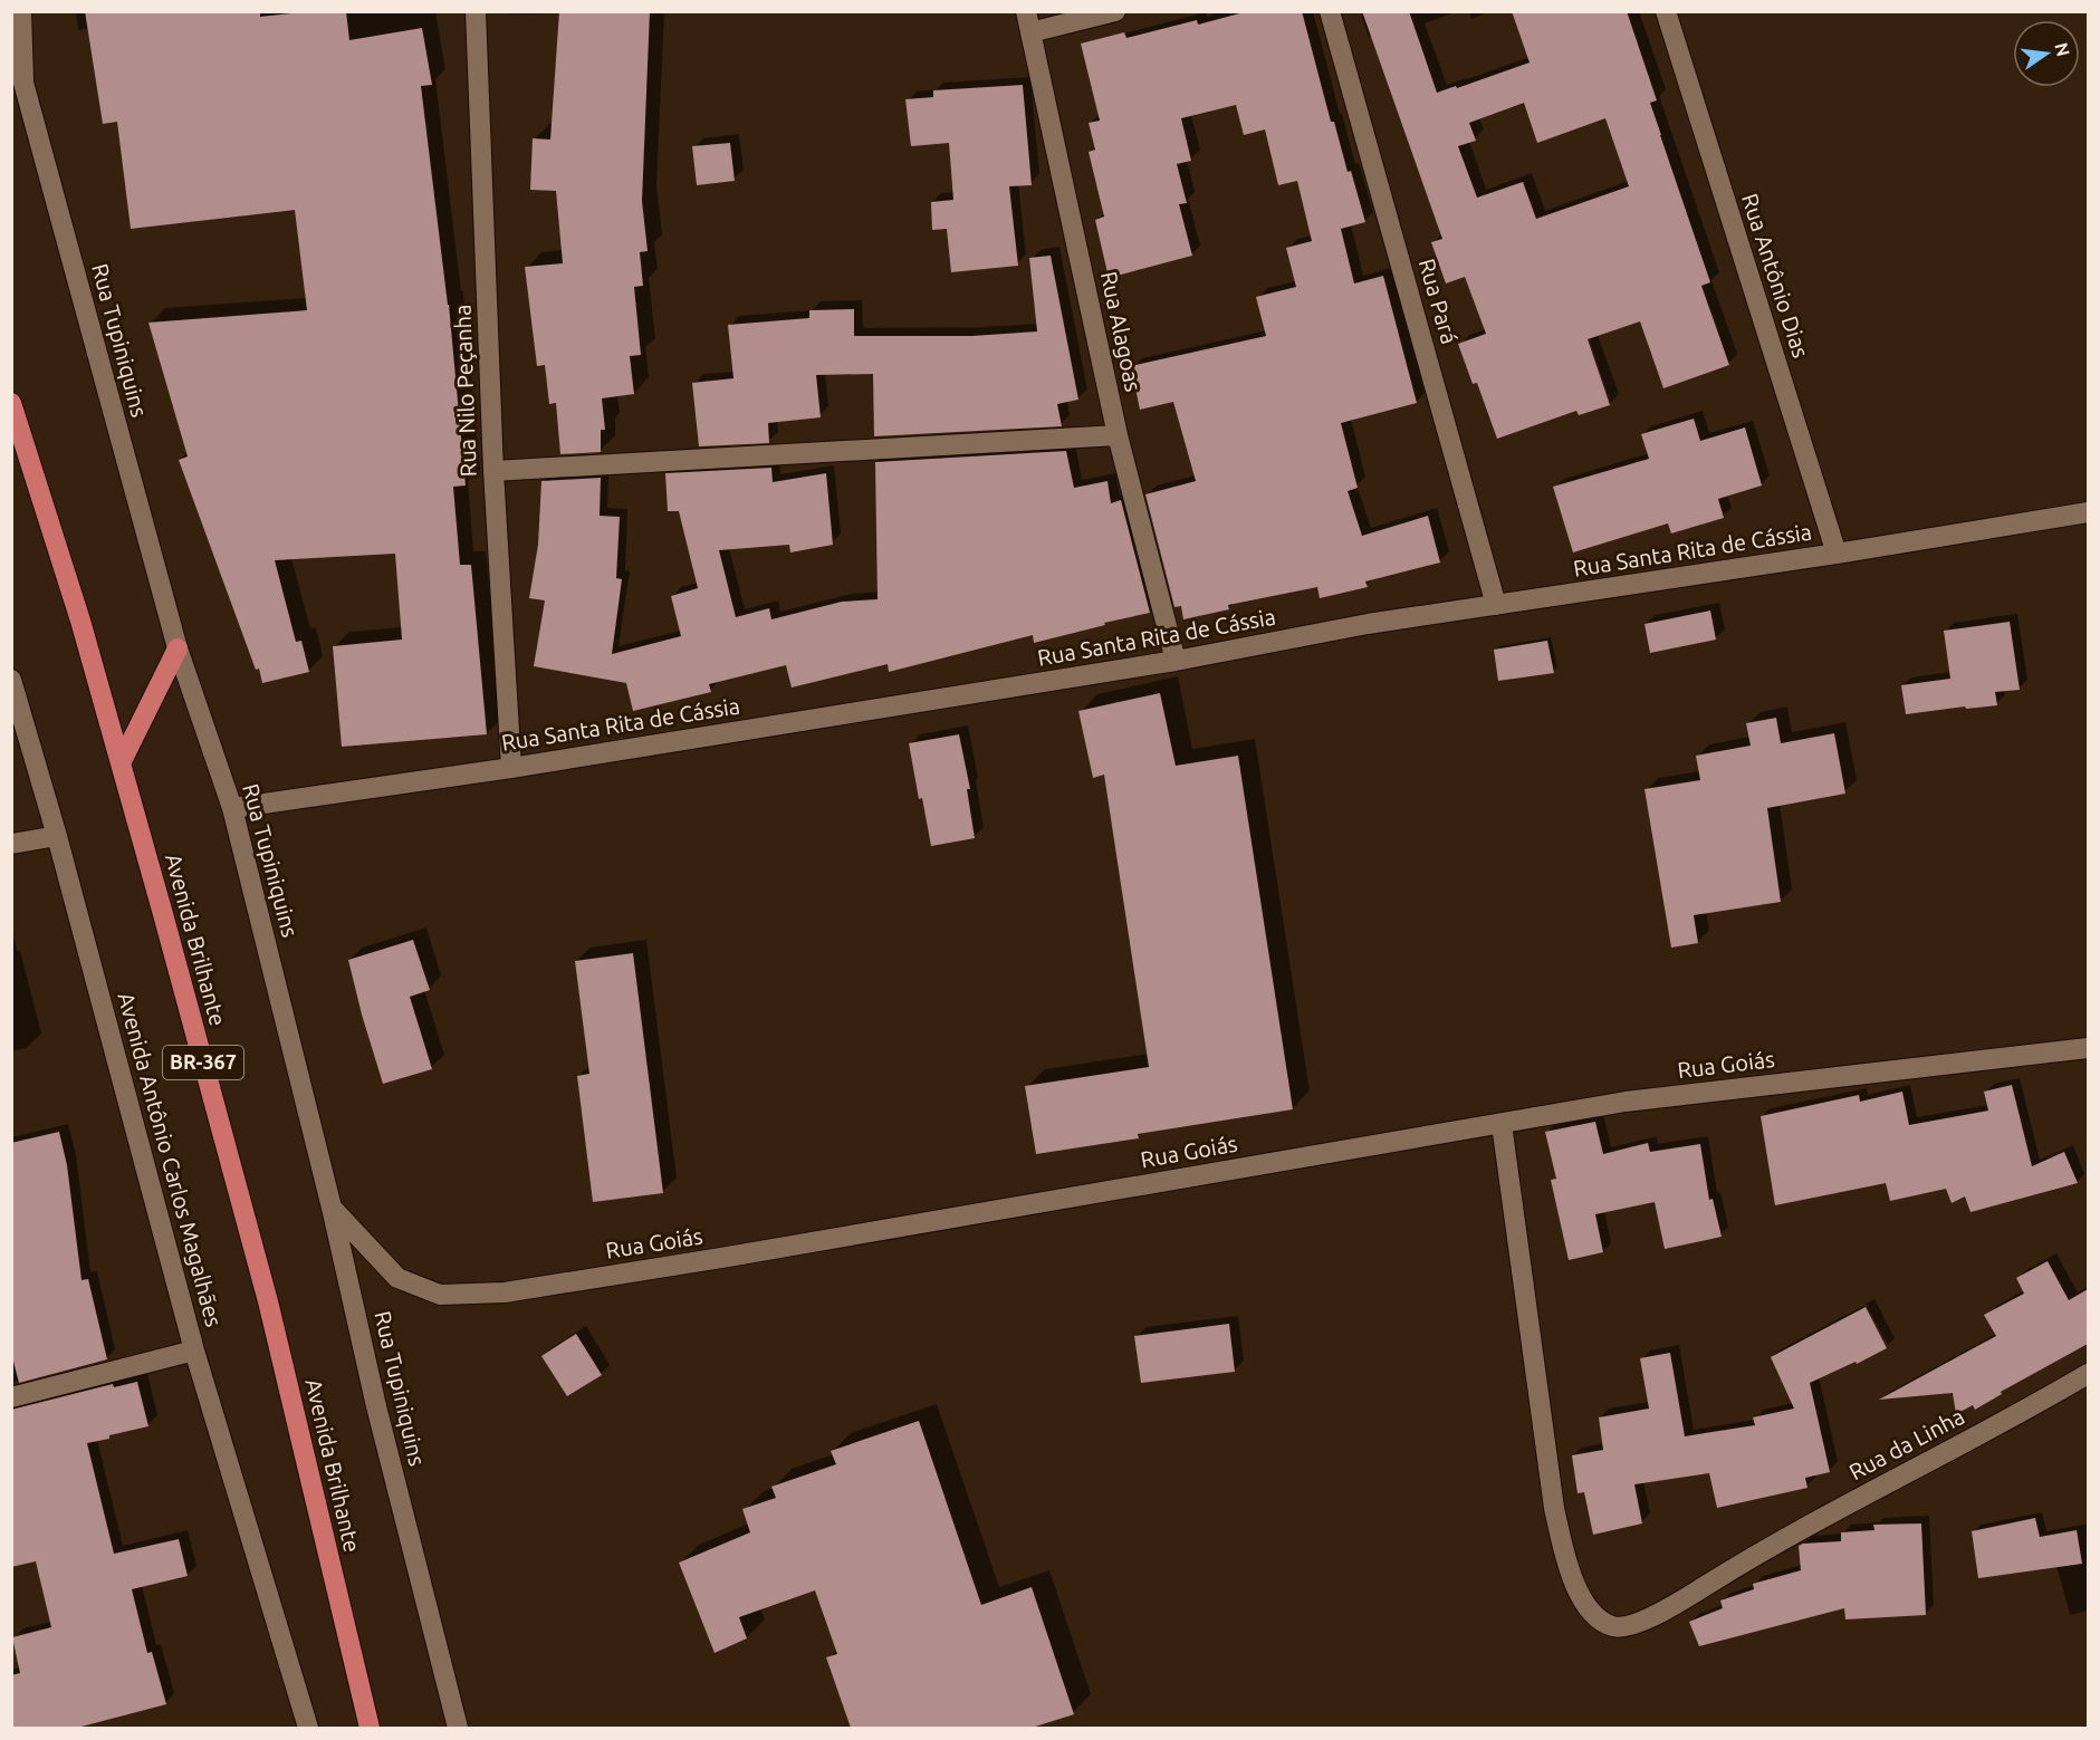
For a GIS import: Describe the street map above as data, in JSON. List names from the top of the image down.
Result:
{
  "streets": {
    "main road": ["Avenida Brilhante", "BR-367"],
    "street": [
      "Rua Antônio Dias",
      "Rua Pará",
      "Rua Alagoas",
      "Rua Tupiniquins",
      "Rua Nilo Peçanha",
      "Rua Santa Rita de Cássia",
      "Rua Goiás",
      "Avenida Antônio Carlos Magalhães",
      "Rua da Linha"
    ]
  },
  "crossings": [
    ["Rua Antônio Dias", "Rua Santa Rita de Cássia"],
    ["Rua Pará", "Rua Santa Rita de Cássia"],
    ["Rua Alagoas", "Rua Santa Rita de Cássia"],
    ["Rua Tupiniquins", "Rua Santa Rita de Cássia"],
    ["Rua Tupiniquins", "Rua Goiás"],
    ["Rua Nilo Peçanha", "Rua Santa Rita de Cássia"],
    ["Rua Goiás", "Rua da Linha"]
  ],
  "north": "right"
}
